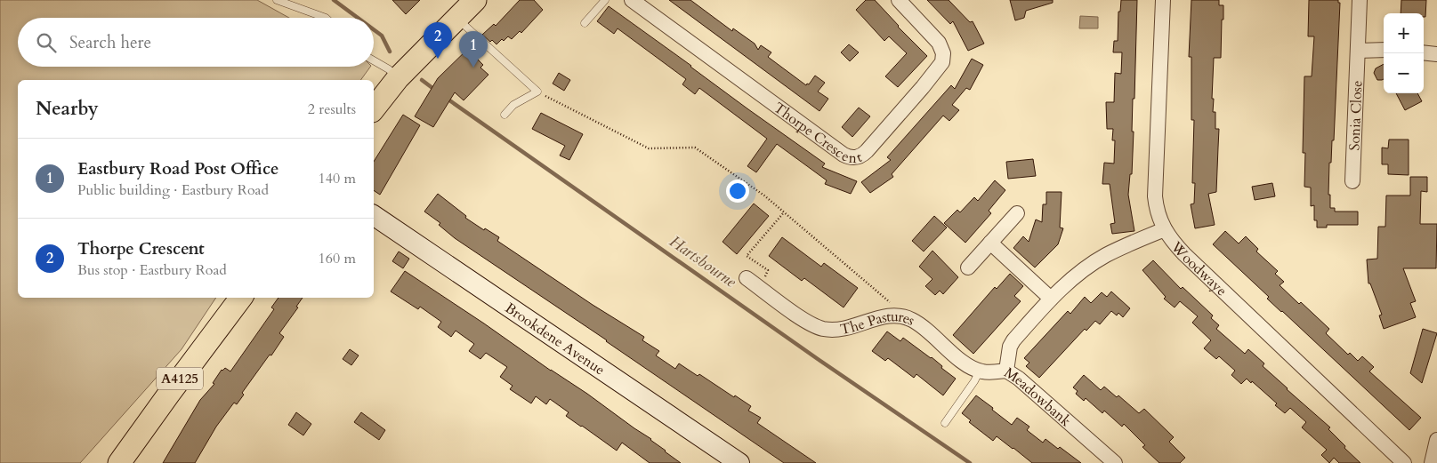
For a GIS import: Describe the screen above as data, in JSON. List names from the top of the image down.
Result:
{
  "streets": {
    "main road": ["Brookdene Avenue", "A4125"],
    "street": [
      "Sonia Close",
      "Thorpe Crescent",
      "Woodwaye",
      "The Pastures",
      "Meadowbank"
    ]
  },
  "crossings": [
    ["Woodwaye", "Meadowbank"]
  ],
  "water": ["Hartsbourne"],
  "page": {
    "map_buttons": ["+", "−"],
    "search": "Search here",
    "pins": ["2", "1"],
    "heading": ["Nearby", "2 results"],
    "list": [
      {
        "mark": "1",
        "name": "Eastbury Road Post Office",
        "note": "Public building · Eastbury Road",
        "value": "140 m"
      },
      {
        "mark": "2",
        "name": "Thorpe Crescent",
        "note": "Bus stop · Eastbury Road",
        "value": "160 m"
      }
    ]
  }
}
